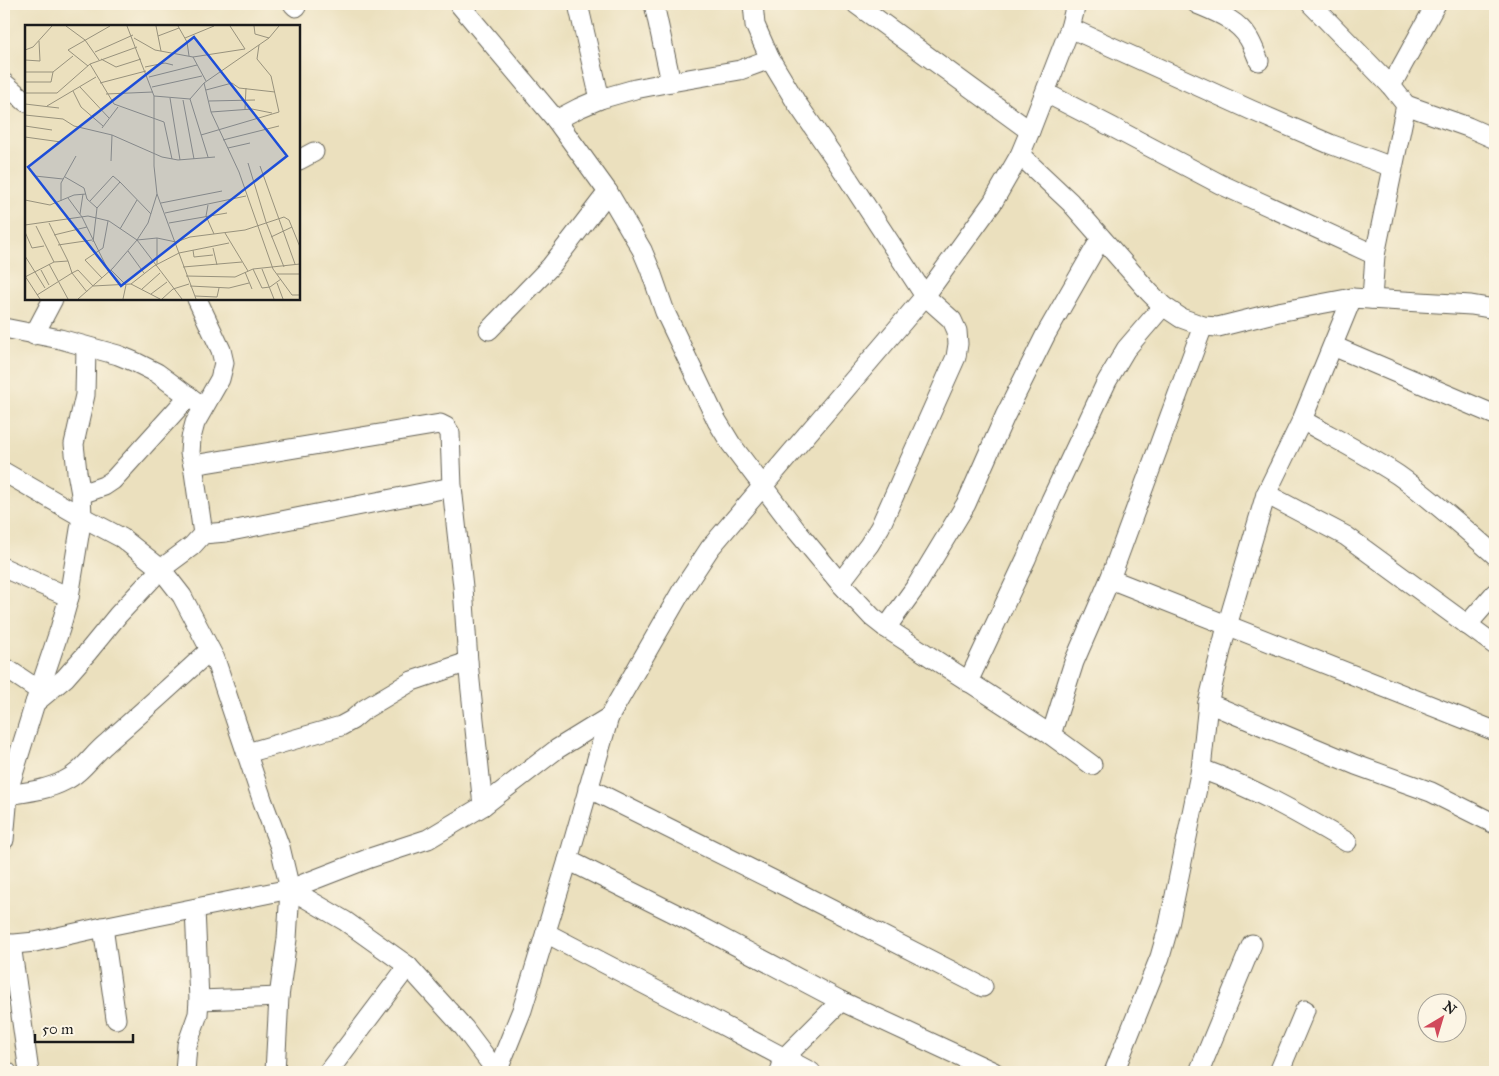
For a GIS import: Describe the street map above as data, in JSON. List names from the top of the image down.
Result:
{
  "scale_bar": "50 m",
  "north": "top right"
}
